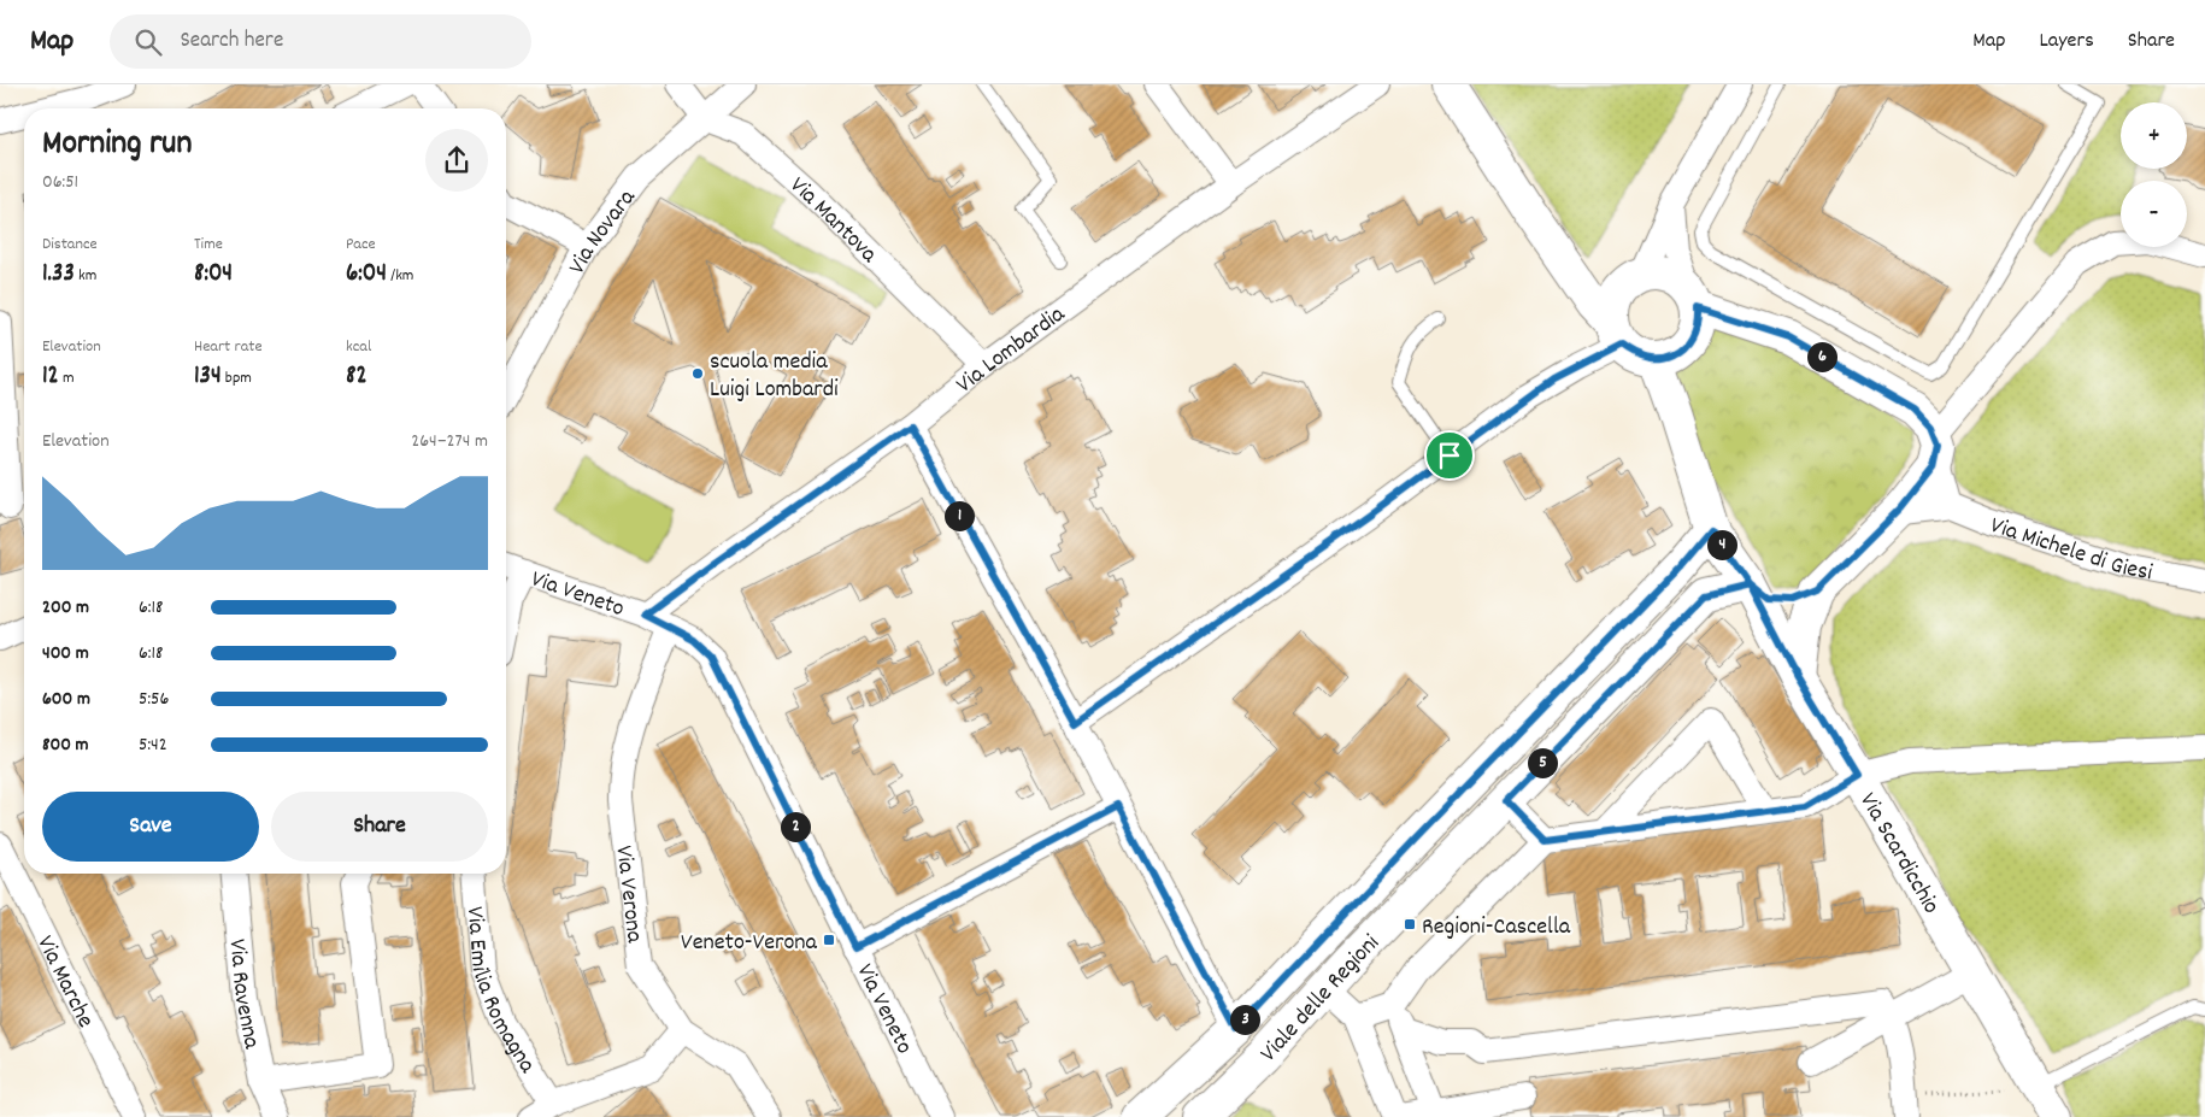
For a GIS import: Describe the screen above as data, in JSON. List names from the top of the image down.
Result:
{
  "streets": {
    "street": [
      "Via Mantova",
      "Via Novara",
      "Via Lombardia",
      "Via Michele di Giesi",
      "Via Veneto",
      "Via Scardicchio",
      "Via Verona",
      "Via Marche",
      "Via Emilia Romagna",
      "Via Ravenna",
      "Viale delle Regioni"
    ]
  },
  "crossings": [
    ["Via Mantova", "Via Novara"],
    ["Via Mantova", "Via Lombardia"],
    ["Via Lombardia", "Via Veneto"],
    ["Via Veneto", "Via Verona"],
    ["Via Scardicchio", "Viale delle Regioni"]
  ],
  "places": {
    "other": ["scuola media Luigi Lombardi"],
    "transit": ["Regioni-Cascella", "Veneto-Verona"]
  },
  "page": {
    "header": "Map",
    "search": "Search here",
    "nav": ["Map", "Layers", "Share"],
    "map_buttons": ["+", "−"],
    "heading": ["Morning run", "06:51"],
    "stats": [
      ["Distance", "1.33 km"],
      ["Time", "8:04"],
      ["Pace", "6:04 /km"],
      ["Elevation", "12 m"],
      ["Heart rate", "134 bpm"],
      ["kcal", "82"]
    ],
    "pins": [
      "6",
      "1",
      "4",
      "5",
      "2",
      "3"
    ],
    "chart": ["Elevation", "264–274 m"],
    "list": [
      {
        "name": "200 m",
        "note": "6:18"
      },
      {
        "name": "400 m",
        "note": "6:18"
      },
      {
        "name": "600 m",
        "note": "5:56"
      },
      {
        "name": "800 m",
        "note": "5:42"
      }
    ],
    "buttons": ["Save", "Share"]
  }
}
